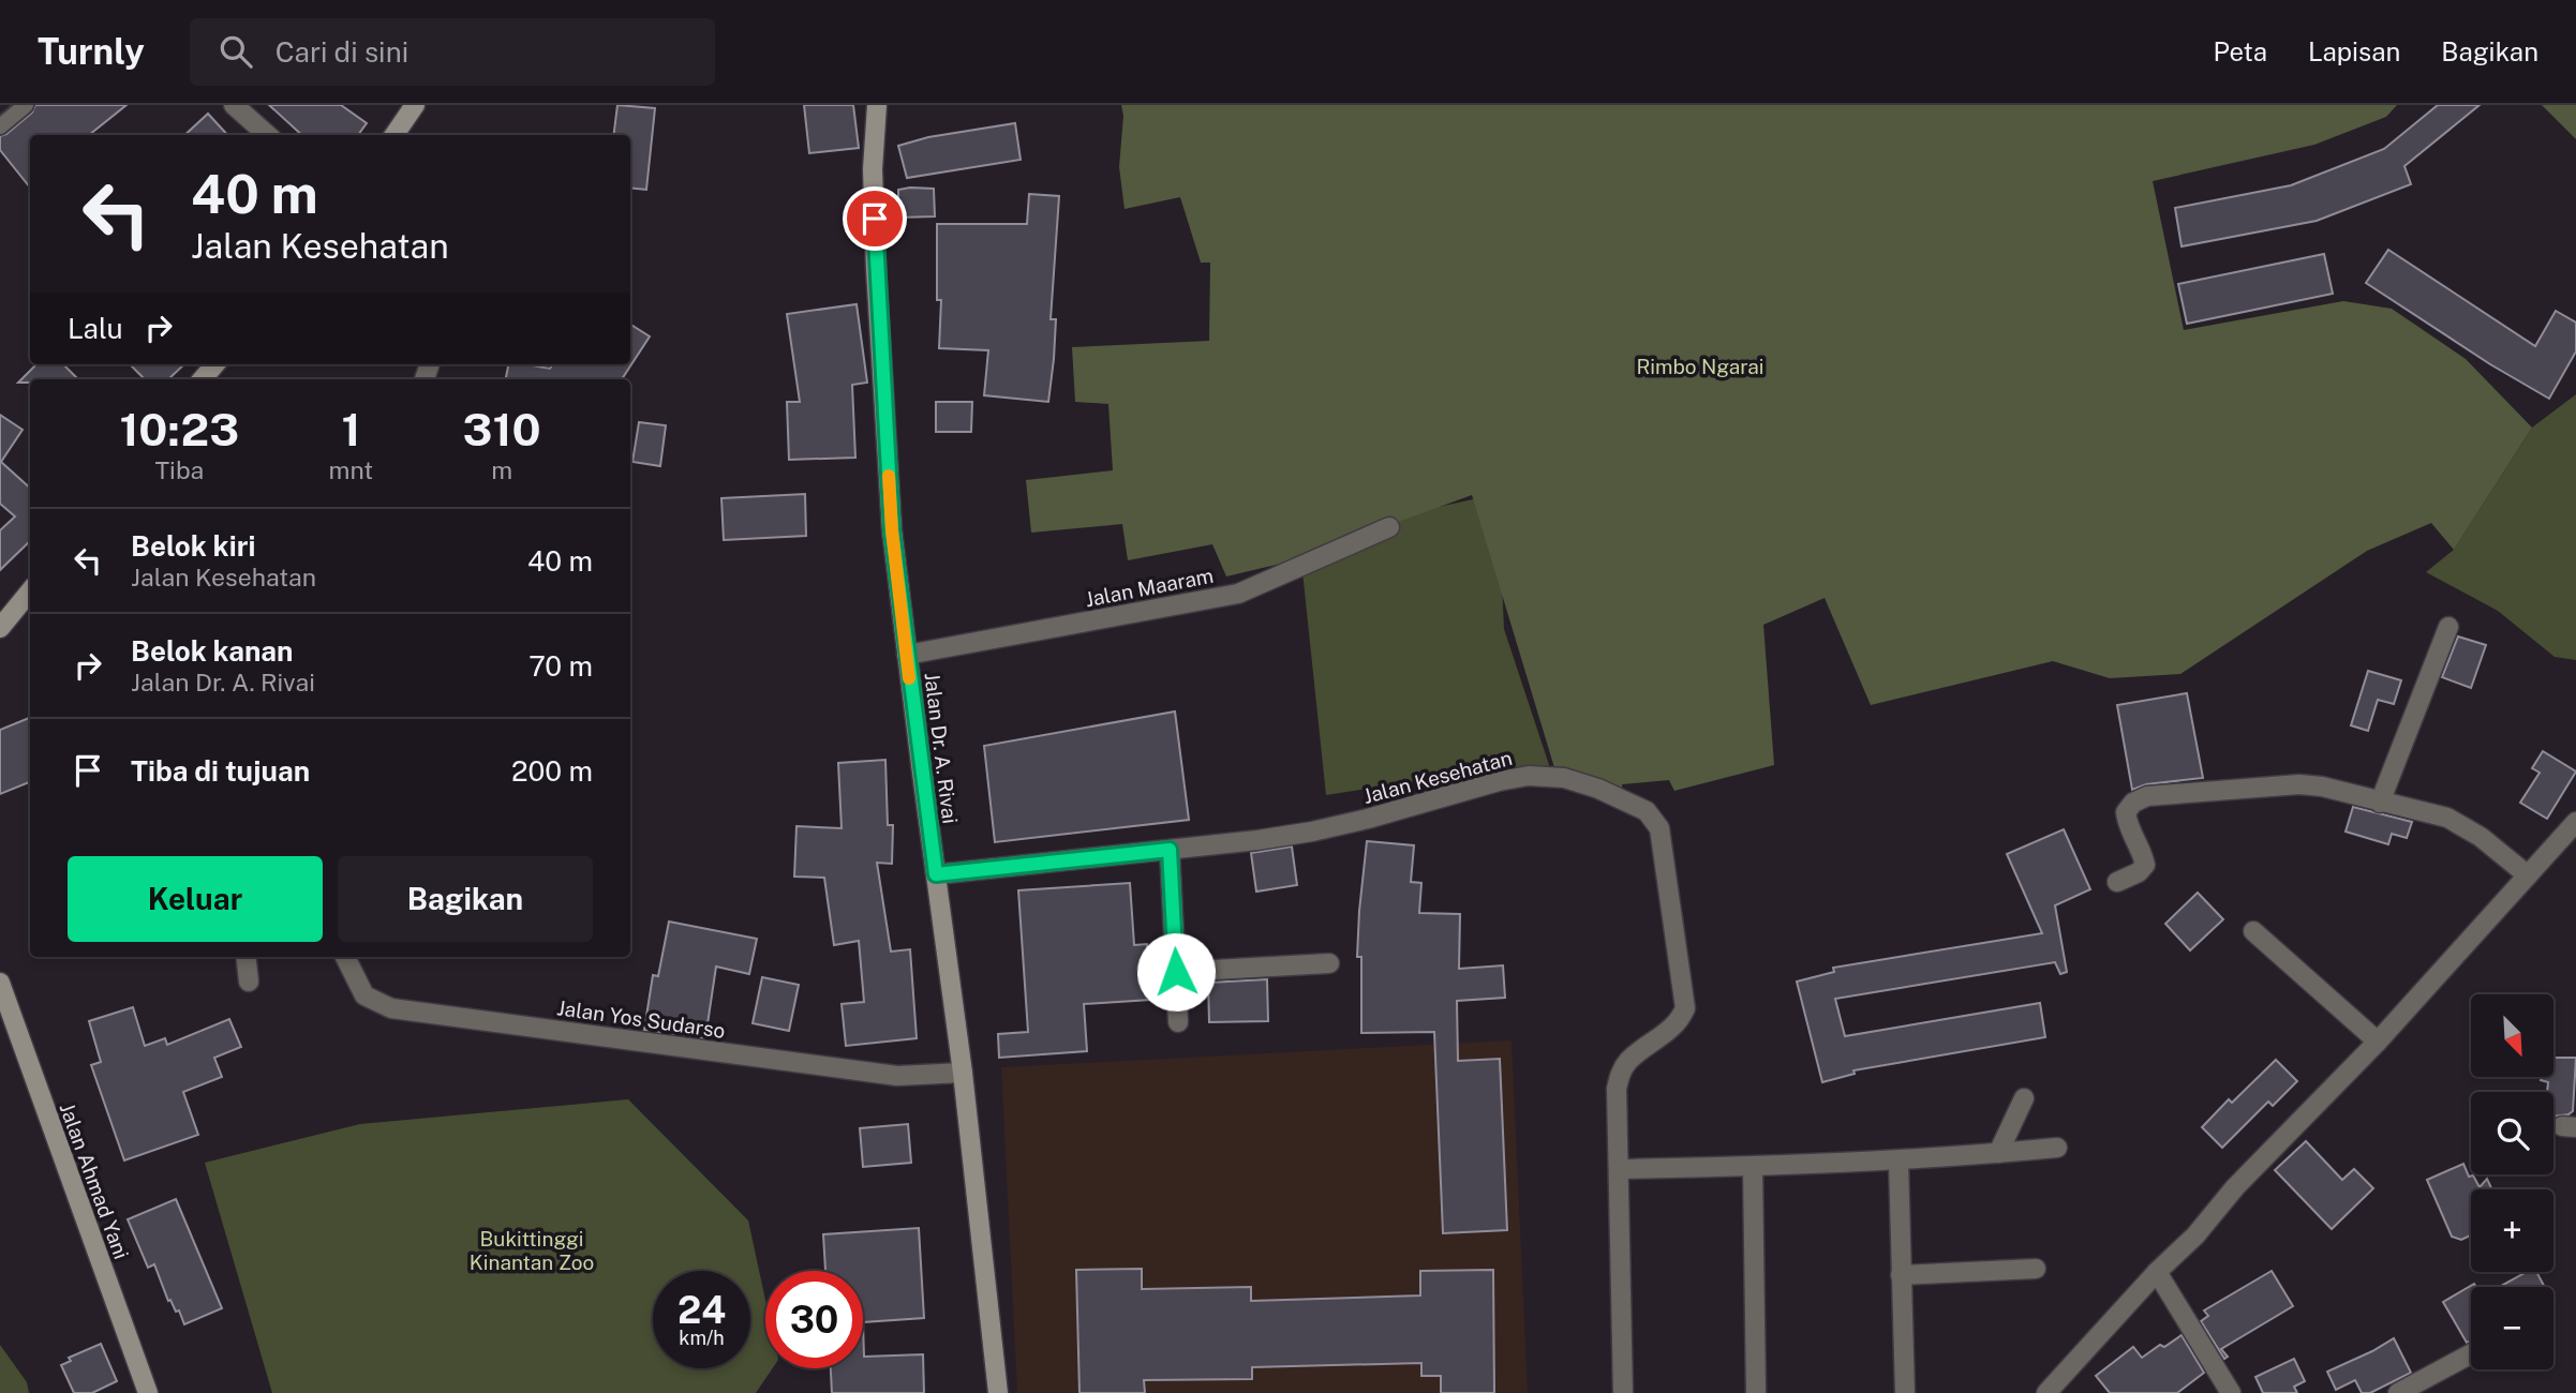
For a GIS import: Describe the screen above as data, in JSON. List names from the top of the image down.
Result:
{
  "streets": {
    "main road": ["Jalan Dr. A. Rivai", "Jalan Ahmad Yani"],
    "street": ["Jalan Maaram", "Jalan Kesehatan", "Jalan Yos Sudarso"]
  },
  "crossings": [
    ["Jalan Maaram", "Jalan Dr. A. Rivai"],
    ["Jalan Dr. A. Rivai", "Jalan Kesehatan"],
    ["Jalan Dr. A. Rivai", "Jalan Yos Sudarso"]
  ],
  "parks": ["Rimbo Ngarai", "Bukittinggi Kinantan Zoo"],
  "north": "bottom right",
  "page": {
    "header": "Turnly",
    "search": "Cari di sini",
    "nav": ["Peta", "Lapisan", "Bagikan"],
    "turn": ["40 m", "Jalan Kesehatan"],
    "then": "Lalu",
    "eta": [
      "10:23",
      "Tiba",
      "1",
      "mnt",
      "310",
      "m"
    ],
    "list": [
      {
        "name": "Belok kiri",
        "note": "Jalan Kesehatan",
        "value": "40 m"
      },
      {
        "name": "Belok kanan",
        "note": "Jalan Dr. A. Rivai",
        "value": "70 m"
      },
      {
        "name": "Tiba di tujuan",
        "value": "200 m"
      }
    ],
    "buttons": ["Keluar", "Bagikan"],
    "map_buttons": ["+", "−"],
    "speed": "24 km/h",
    "limit": "30"
  }
}
